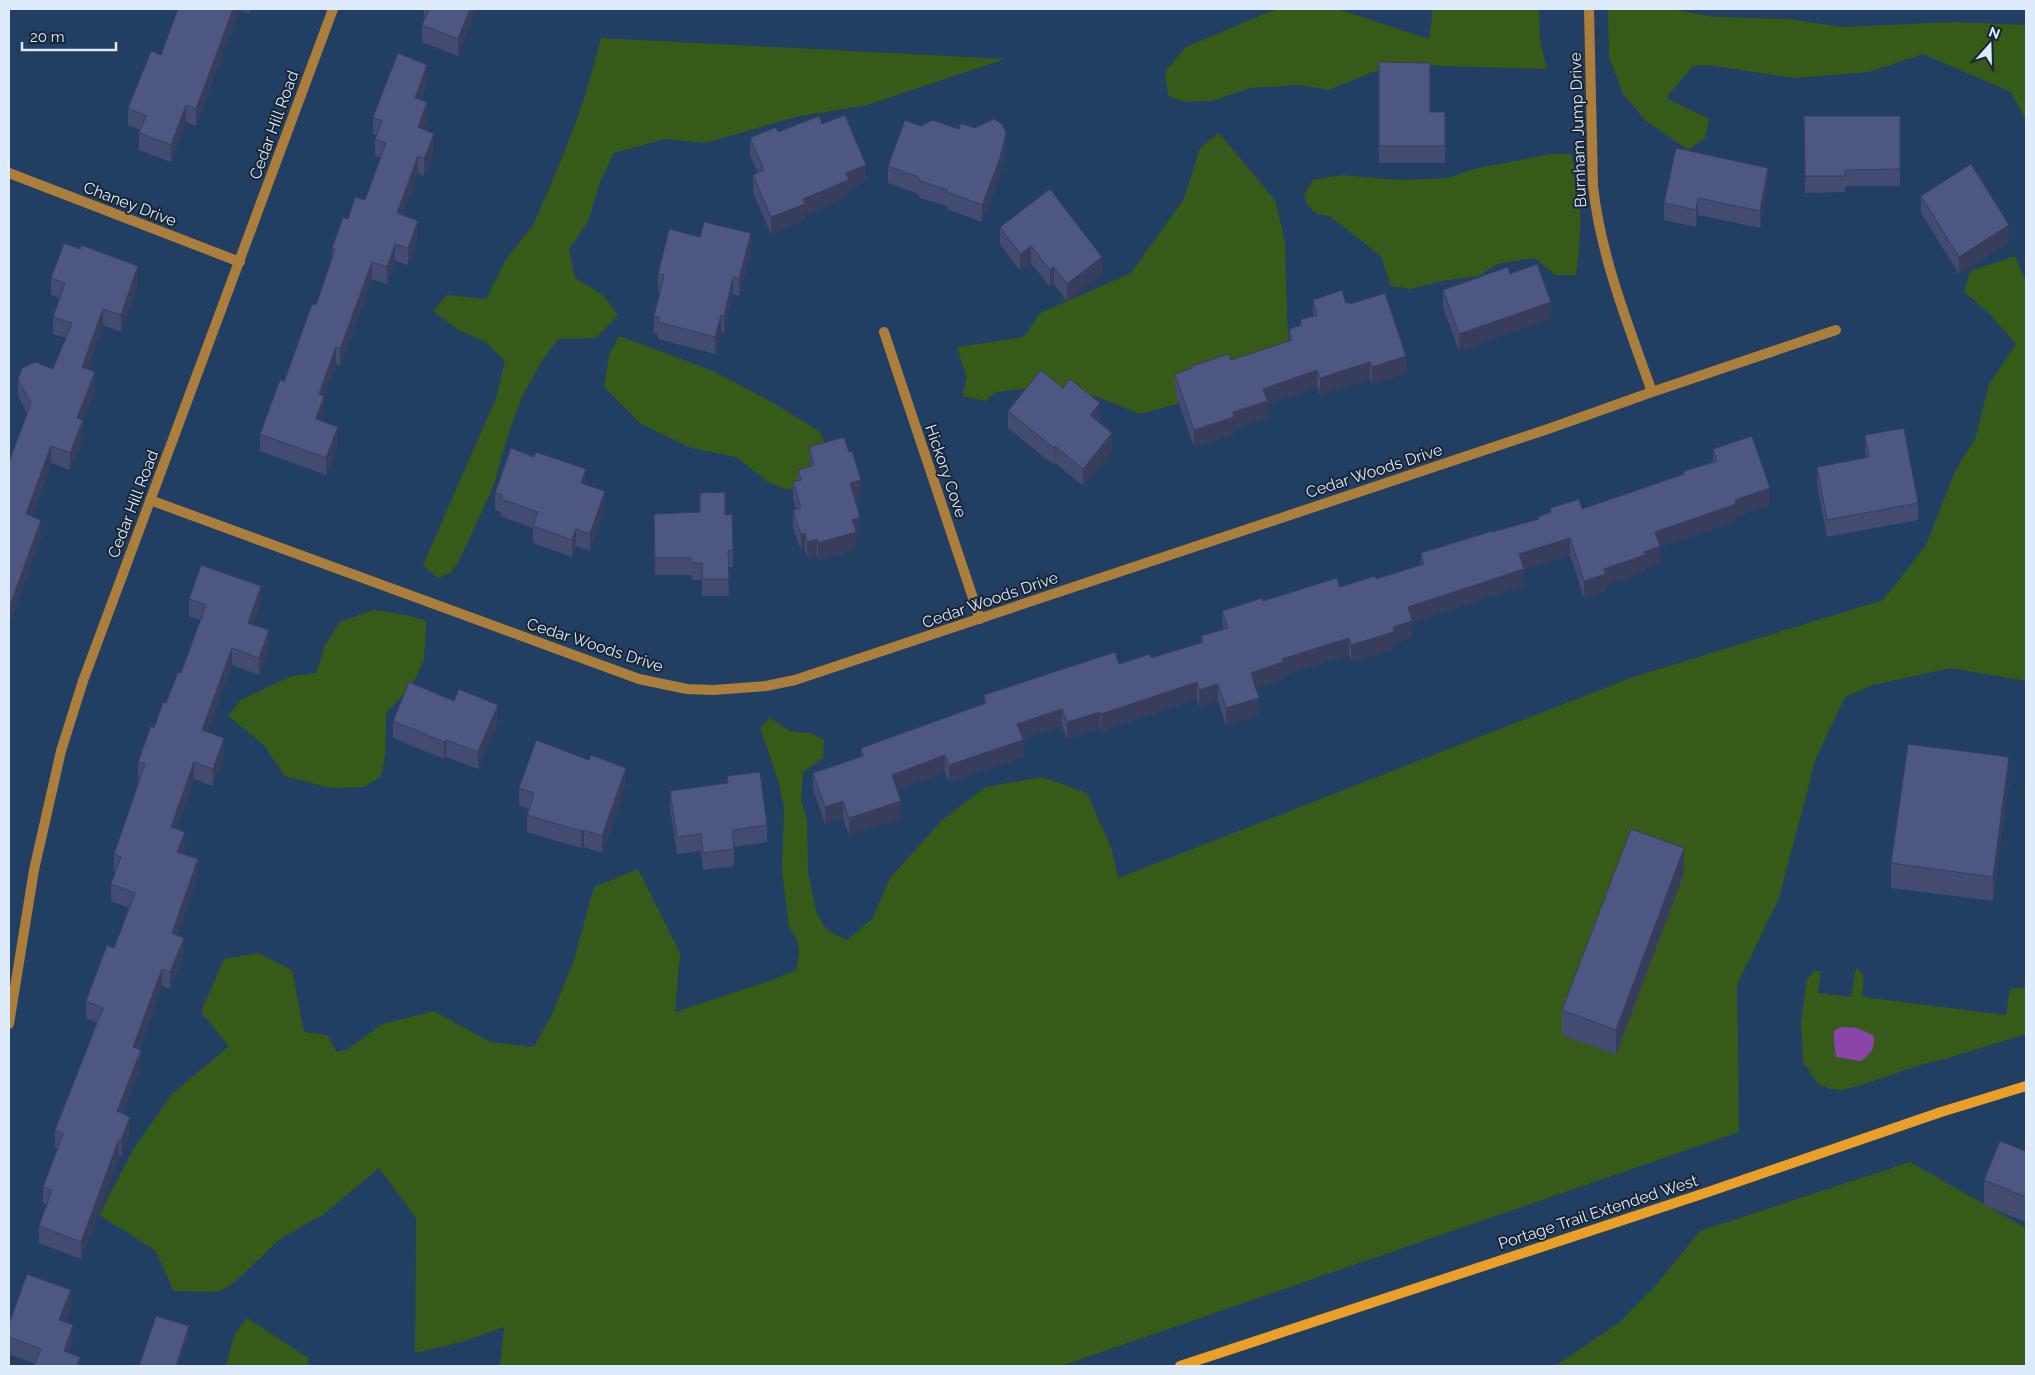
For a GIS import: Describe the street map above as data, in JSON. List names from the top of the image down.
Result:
{
  "streets": {
    "main road": ["Portage Trail Extended West"],
    "street": [
      "Cedar Hill Road",
      "Burnham Jump Drive",
      "Chaney Drive",
      "Hickory Cove",
      "Cedar Woods Drive"
    ]
  },
  "crossings": [
    ["Cedar Hill Road", "Chaney Drive"],
    ["Cedar Hill Road", "Cedar Woods Drive"],
    ["Burnham Jump Drive", "Cedar Woods Drive"],
    ["Hickory Cove", "Cedar Woods Drive"]
  ],
  "scale_bar": "20 m",
  "north": "top"
}
